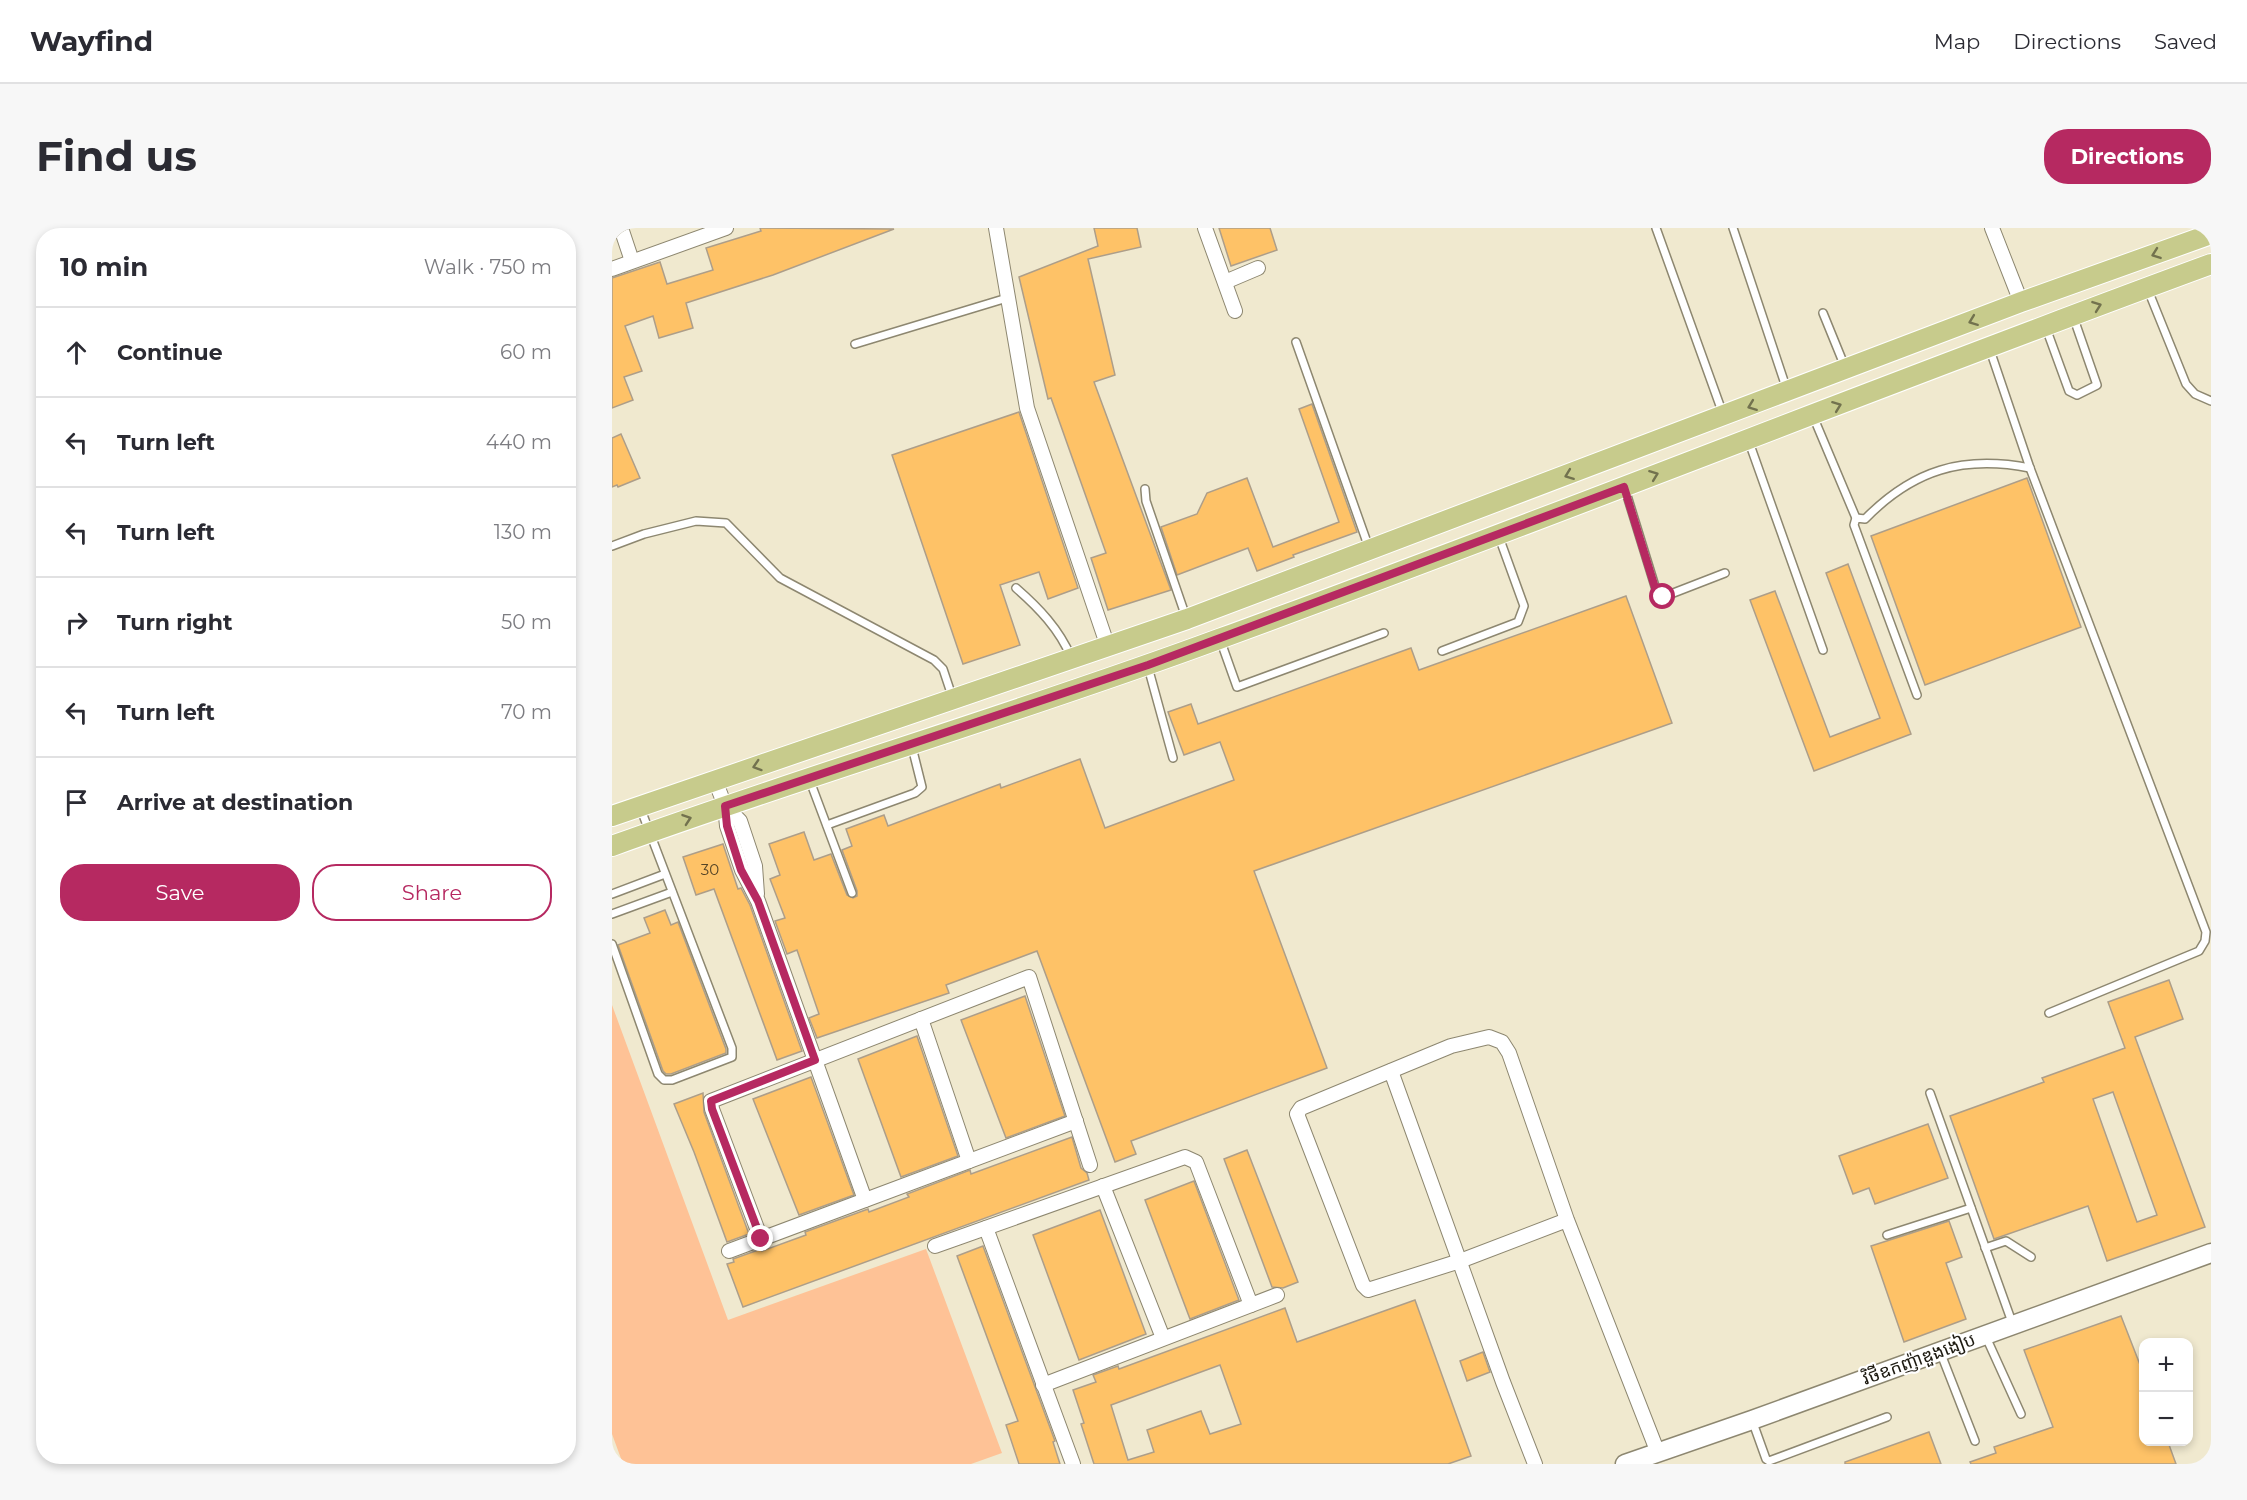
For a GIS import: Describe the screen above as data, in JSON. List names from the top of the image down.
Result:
{
  "streets": {
    "street": ["វិថីឧកញ៉ាឌួងងៀប"]
  },
  "house_numbers": ["30"],
  "page": {
    "header": "Wayfind",
    "nav": ["Map", "Directions", "Saved"],
    "buttons": [
      "Directions",
      ["Save", "Share"]
    ],
    "title": "Find us",
    "heading": ["10 min", "Walk · 750 m"],
    "list": [
      ["Continue", "60 m"],
      ["Turn left", "440 m"],
      ["Turn left", "130 m"],
      ["Turn right", "50 m"],
      ["Turn left", "70 m"],
      "Arrive at destination"
    ],
    "map_buttons": ["+", "−"]
  }
}
